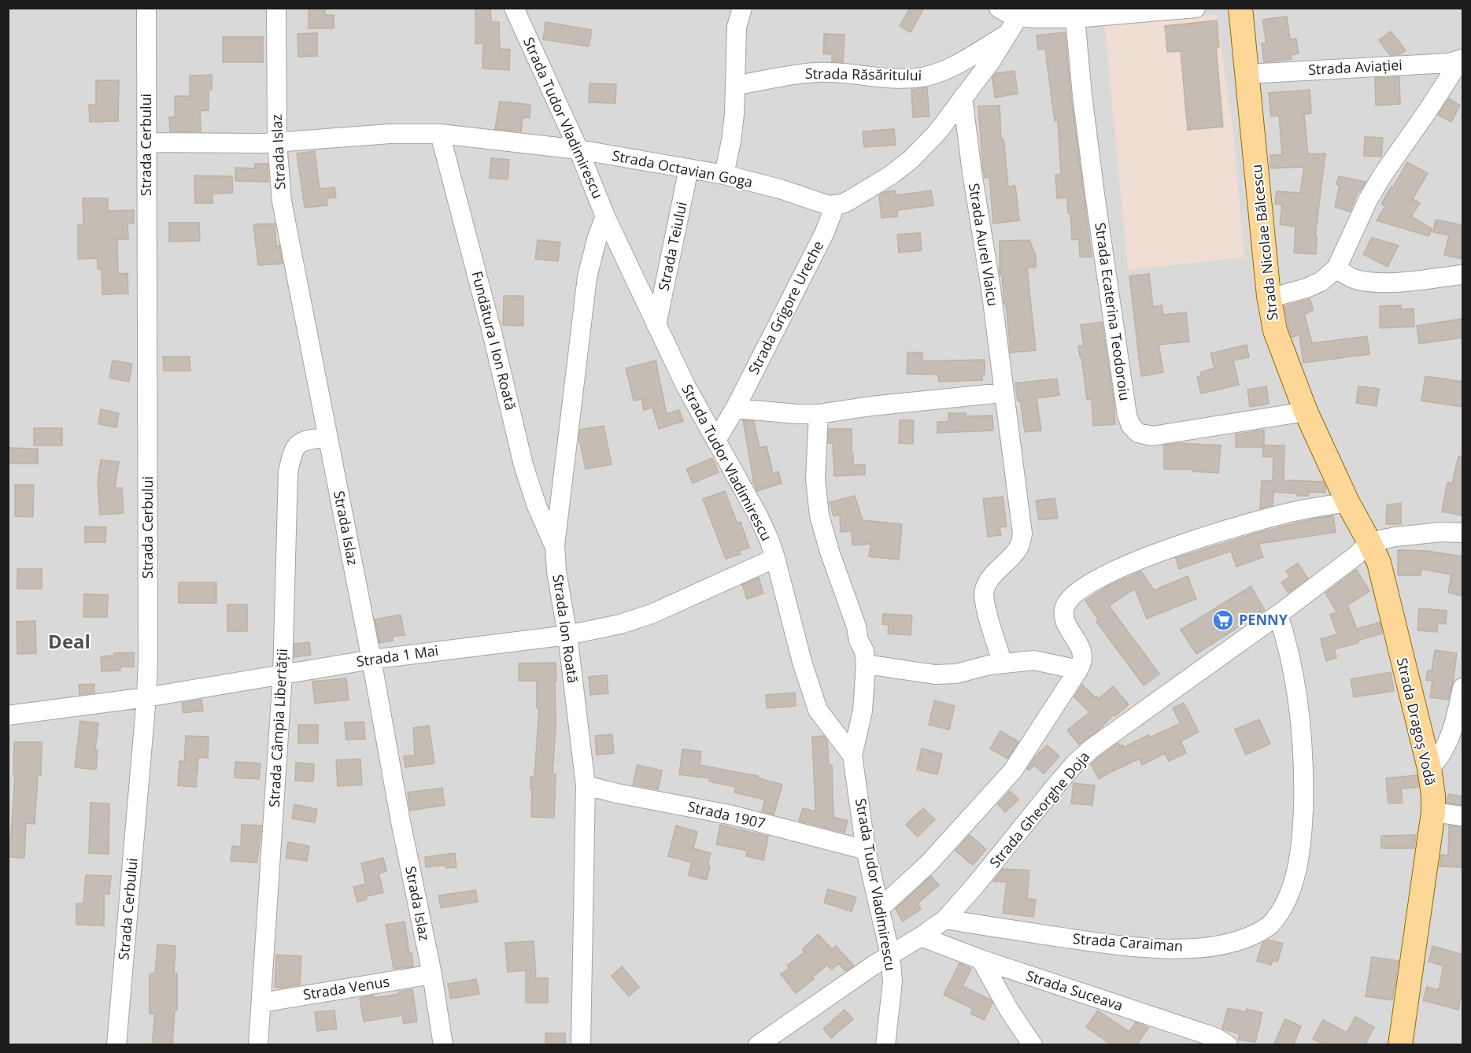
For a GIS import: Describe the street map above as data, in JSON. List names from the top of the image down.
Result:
{
  "streets": {
    "main road": ["Strada Nicolae Bălcescu", "Strada Dragoș Vodă"],
    "street": [
      "Strada Aviației",
      "Strada Răsăritului",
      "Strada Tudor Vladimirescu",
      "Strada Cerbului",
      "Strada Islaz",
      "Strada Octavian Goga",
      "Strada Aurel Vlaicu",
      "Strada Teiului",
      "Strada Grigore Ureche",
      "Strada Ecaterina Teodoroiu",
      "Fundătura I Ion Roată",
      "Strada Ion Roată",
      "Strada 1 Mai",
      "Strada Câmpia Libertății",
      "Strada Gheorghe Doja",
      "Strada 1907",
      "Strada Caraiman",
      "Strada Venus",
      "Strada Suceava"
    ]
  },
  "crossings": [
    ["Strada Aviației", "Strada Nicolae Bălcescu"],
    ["Strada Tudor Vladimirescu", "Strada Octavian Goga"],
    ["Strada Tudor Vladimirescu", "Strada Teiului"],
    ["Strada Tudor Vladimirescu", "Strada Grigore Ureche"],
    ["Strada Tudor Vladimirescu", "Strada Ion Roată"],
    ["Strada Tudor Vladimirescu", "Strada 1 Mai"],
    ["Strada Tudor Vladimirescu", "Strada Gheorghe Doja"],
    ["Strada Tudor Vladimirescu", "Strada 1907"],
    ["Strada Cerbului", "Strada Octavian Goga"],
    ["Strada Cerbului", "Strada 1 Mai"],
    ["Strada Islaz", "Strada Octavian Goga"],
    ["Strada Islaz", "Strada 1 Mai"],
    ["Strada Islaz", "Strada Câmpia Libertății"],
    ["Strada Islaz", "Strada Venus"],
    ["Strada Octavian Goga", "Strada Teiului"],
    ["Strada Octavian Goga", "Strada Grigore Ureche"],
    ["Strada Octavian Goga", "Fundătura I Ion Roată"],
    ["Strada Nicolae Bălcescu", "Strada Ecaterina Teodoroiu"],
    ["Strada Nicolae Bălcescu", "Strada Dragoș Vodă"],
    ["Strada Nicolae Bălcescu", "Strada Gheorghe Doja"],
    ["Fundătura I Ion Roată", "Strada Ion Roată"],
    ["Strada Ion Roată", "Strada 1 Mai"],
    ["Strada Ion Roată", "Strada 1907"],
    ["Strada 1 Mai", "Strada Câmpia Libertății"],
    ["Strada Dragoș Vodă", "Strada Gheorghe Doja"],
    ["Strada Câmpia Libertății", "Strada Venus"],
    ["Strada Gheorghe Doja", "Strada Caraiman"],
    ["Strada Gheorghe Doja", "Strada Suceava"]
  ],
  "districts": ["Deal"],
  "places": {
    "supermarket": ["PENNY"]
  }
}
